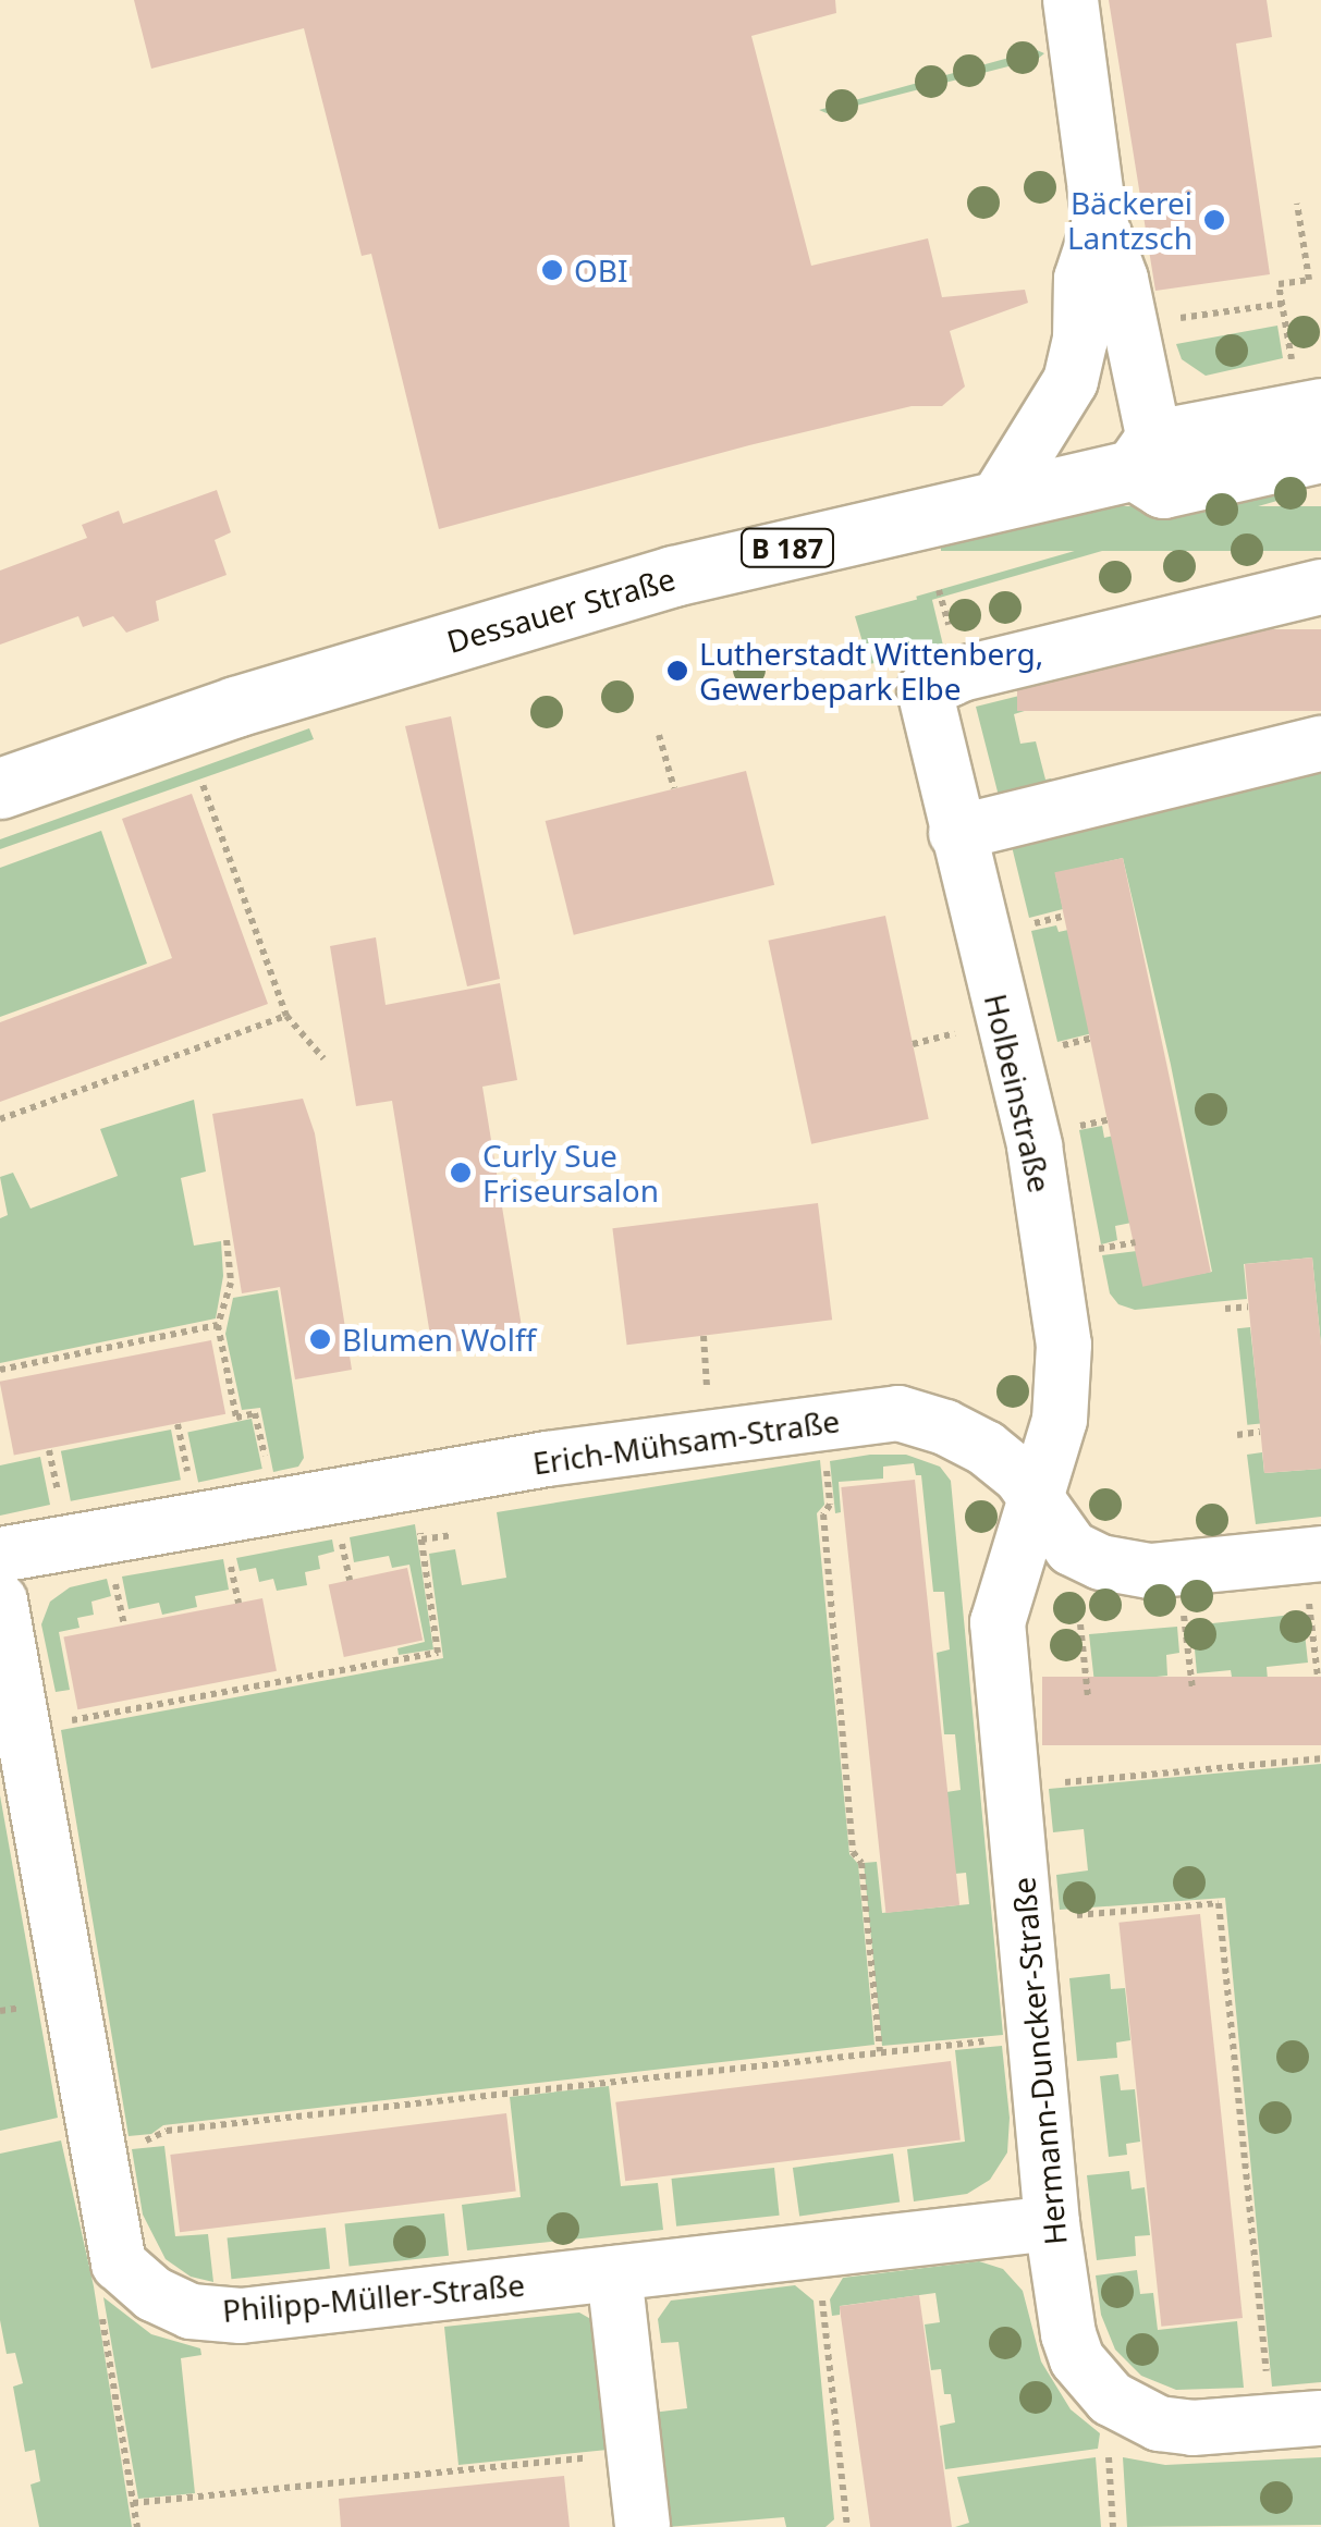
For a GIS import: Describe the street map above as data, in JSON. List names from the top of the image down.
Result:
{
  "streets": {
    "main road": ["B 187", "Dessauer Straße"],
    "street": [
      "Holbeinstraße",
      "Erich-Mühsam-Straße",
      "Hermann-Duncker-Straße",
      "Philipp-Müller-Straße"
    ]
  },
  "crossings": [
    ["Holbeinstraße", "Erich-Mühsam-Straße"],
    ["Holbeinstraße", "Hermann-Duncker-Straße"],
    ["Erich-Mühsam-Straße", "Hermann-Duncker-Straße"],
    ["Hermann-Duncker-Straße", "Philipp-Müller-Straße"]
  ],
  "places": [
    "Bäckerei Lantzsch",
    "OBI",
    "Lutherstadt Wittenberg, Gewerbepark Elbe",
    "Curly Sue Friseursalon",
    "Blumen Wolff"
  ]
}
